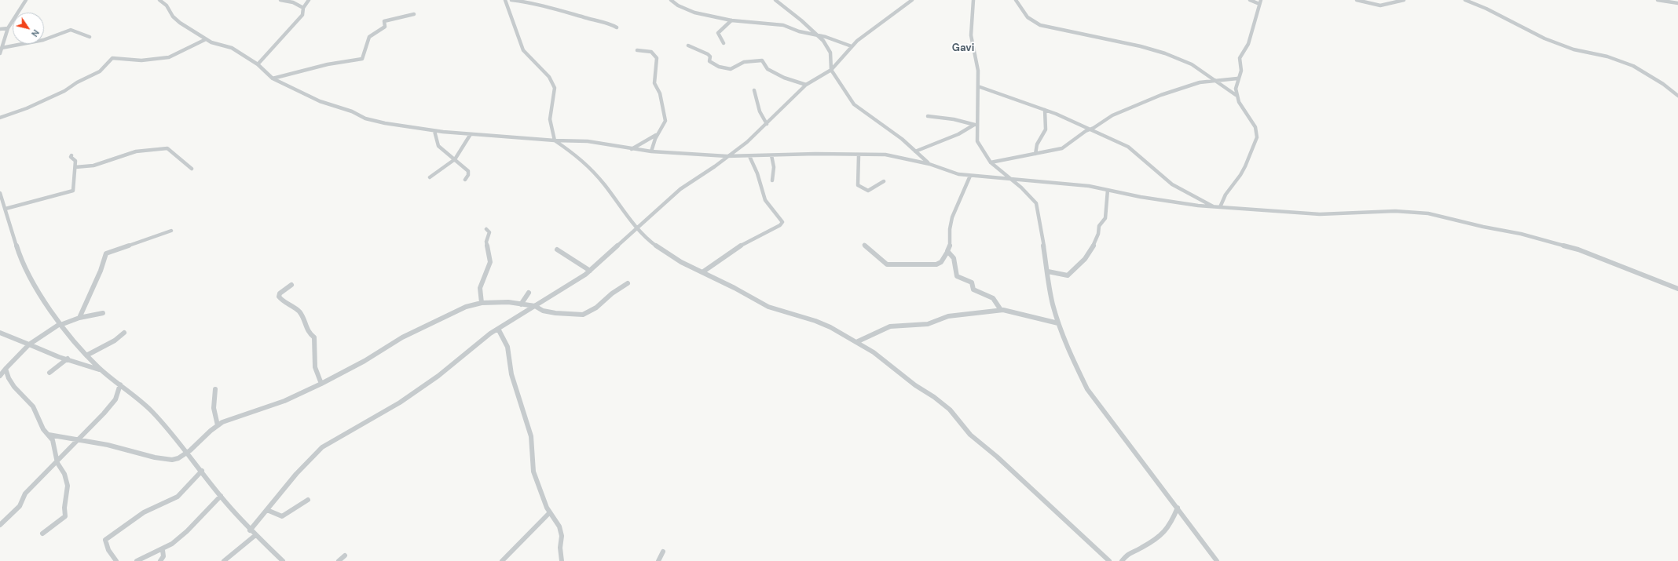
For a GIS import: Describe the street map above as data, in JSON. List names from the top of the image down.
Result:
{
  "districts": ["Gavi"],
  "north": "bottom right"
}
